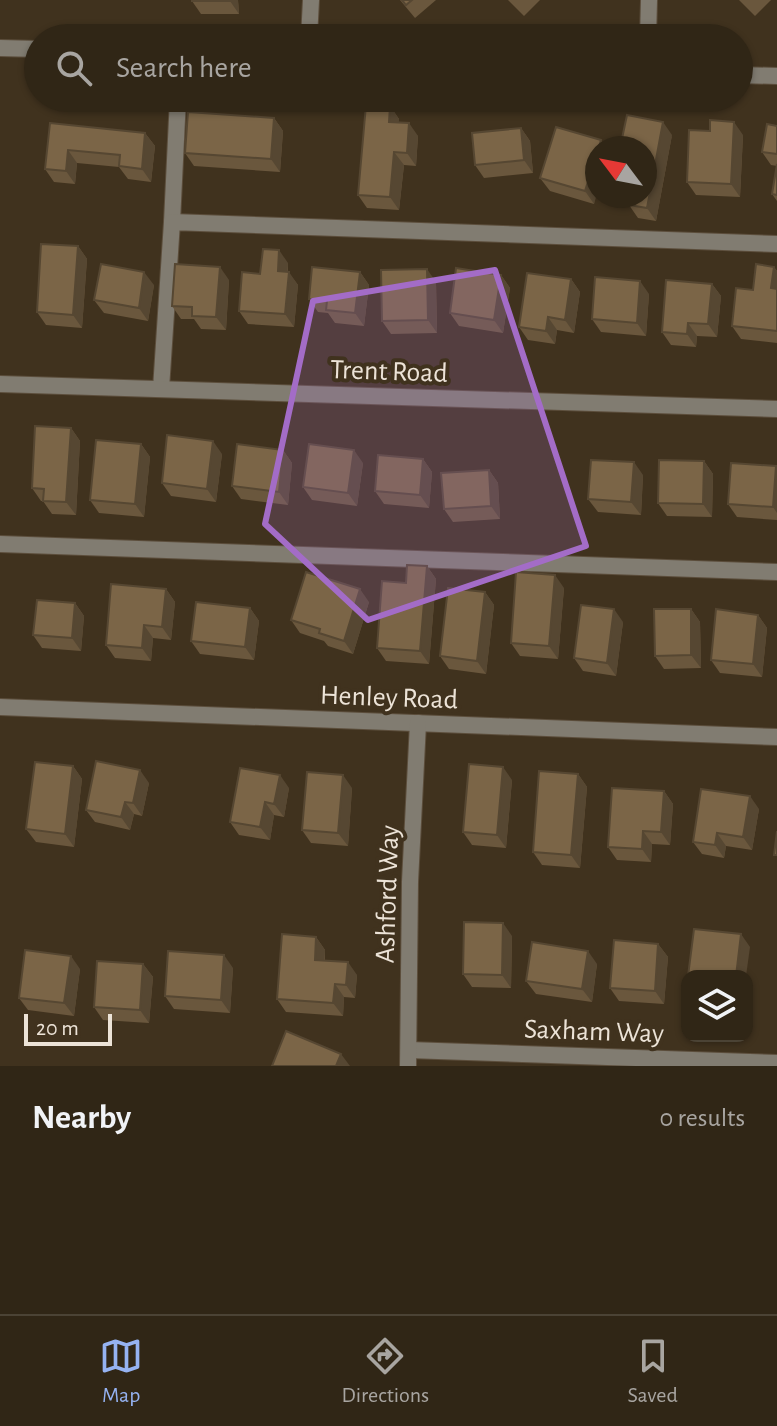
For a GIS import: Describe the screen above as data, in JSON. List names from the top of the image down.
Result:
{
  "streets": {
    "street": [
      "Trent Road",
      "Henley Road",
      "Ashford Way",
      "Saxham Way"
    ]
  },
  "crossings": [
    ["Henley Road", "Ashford Way"],
    ["Ashford Way", "Saxham Way"]
  ],
  "scale_bar": "20 m",
  "north": "top left",
  "page": {
    "search": "Search here",
    "scale": "20 m",
    "heading": ["Nearby", "0 results"],
    "nav": ["Map", "Directions", "Saved"]
  }
}
